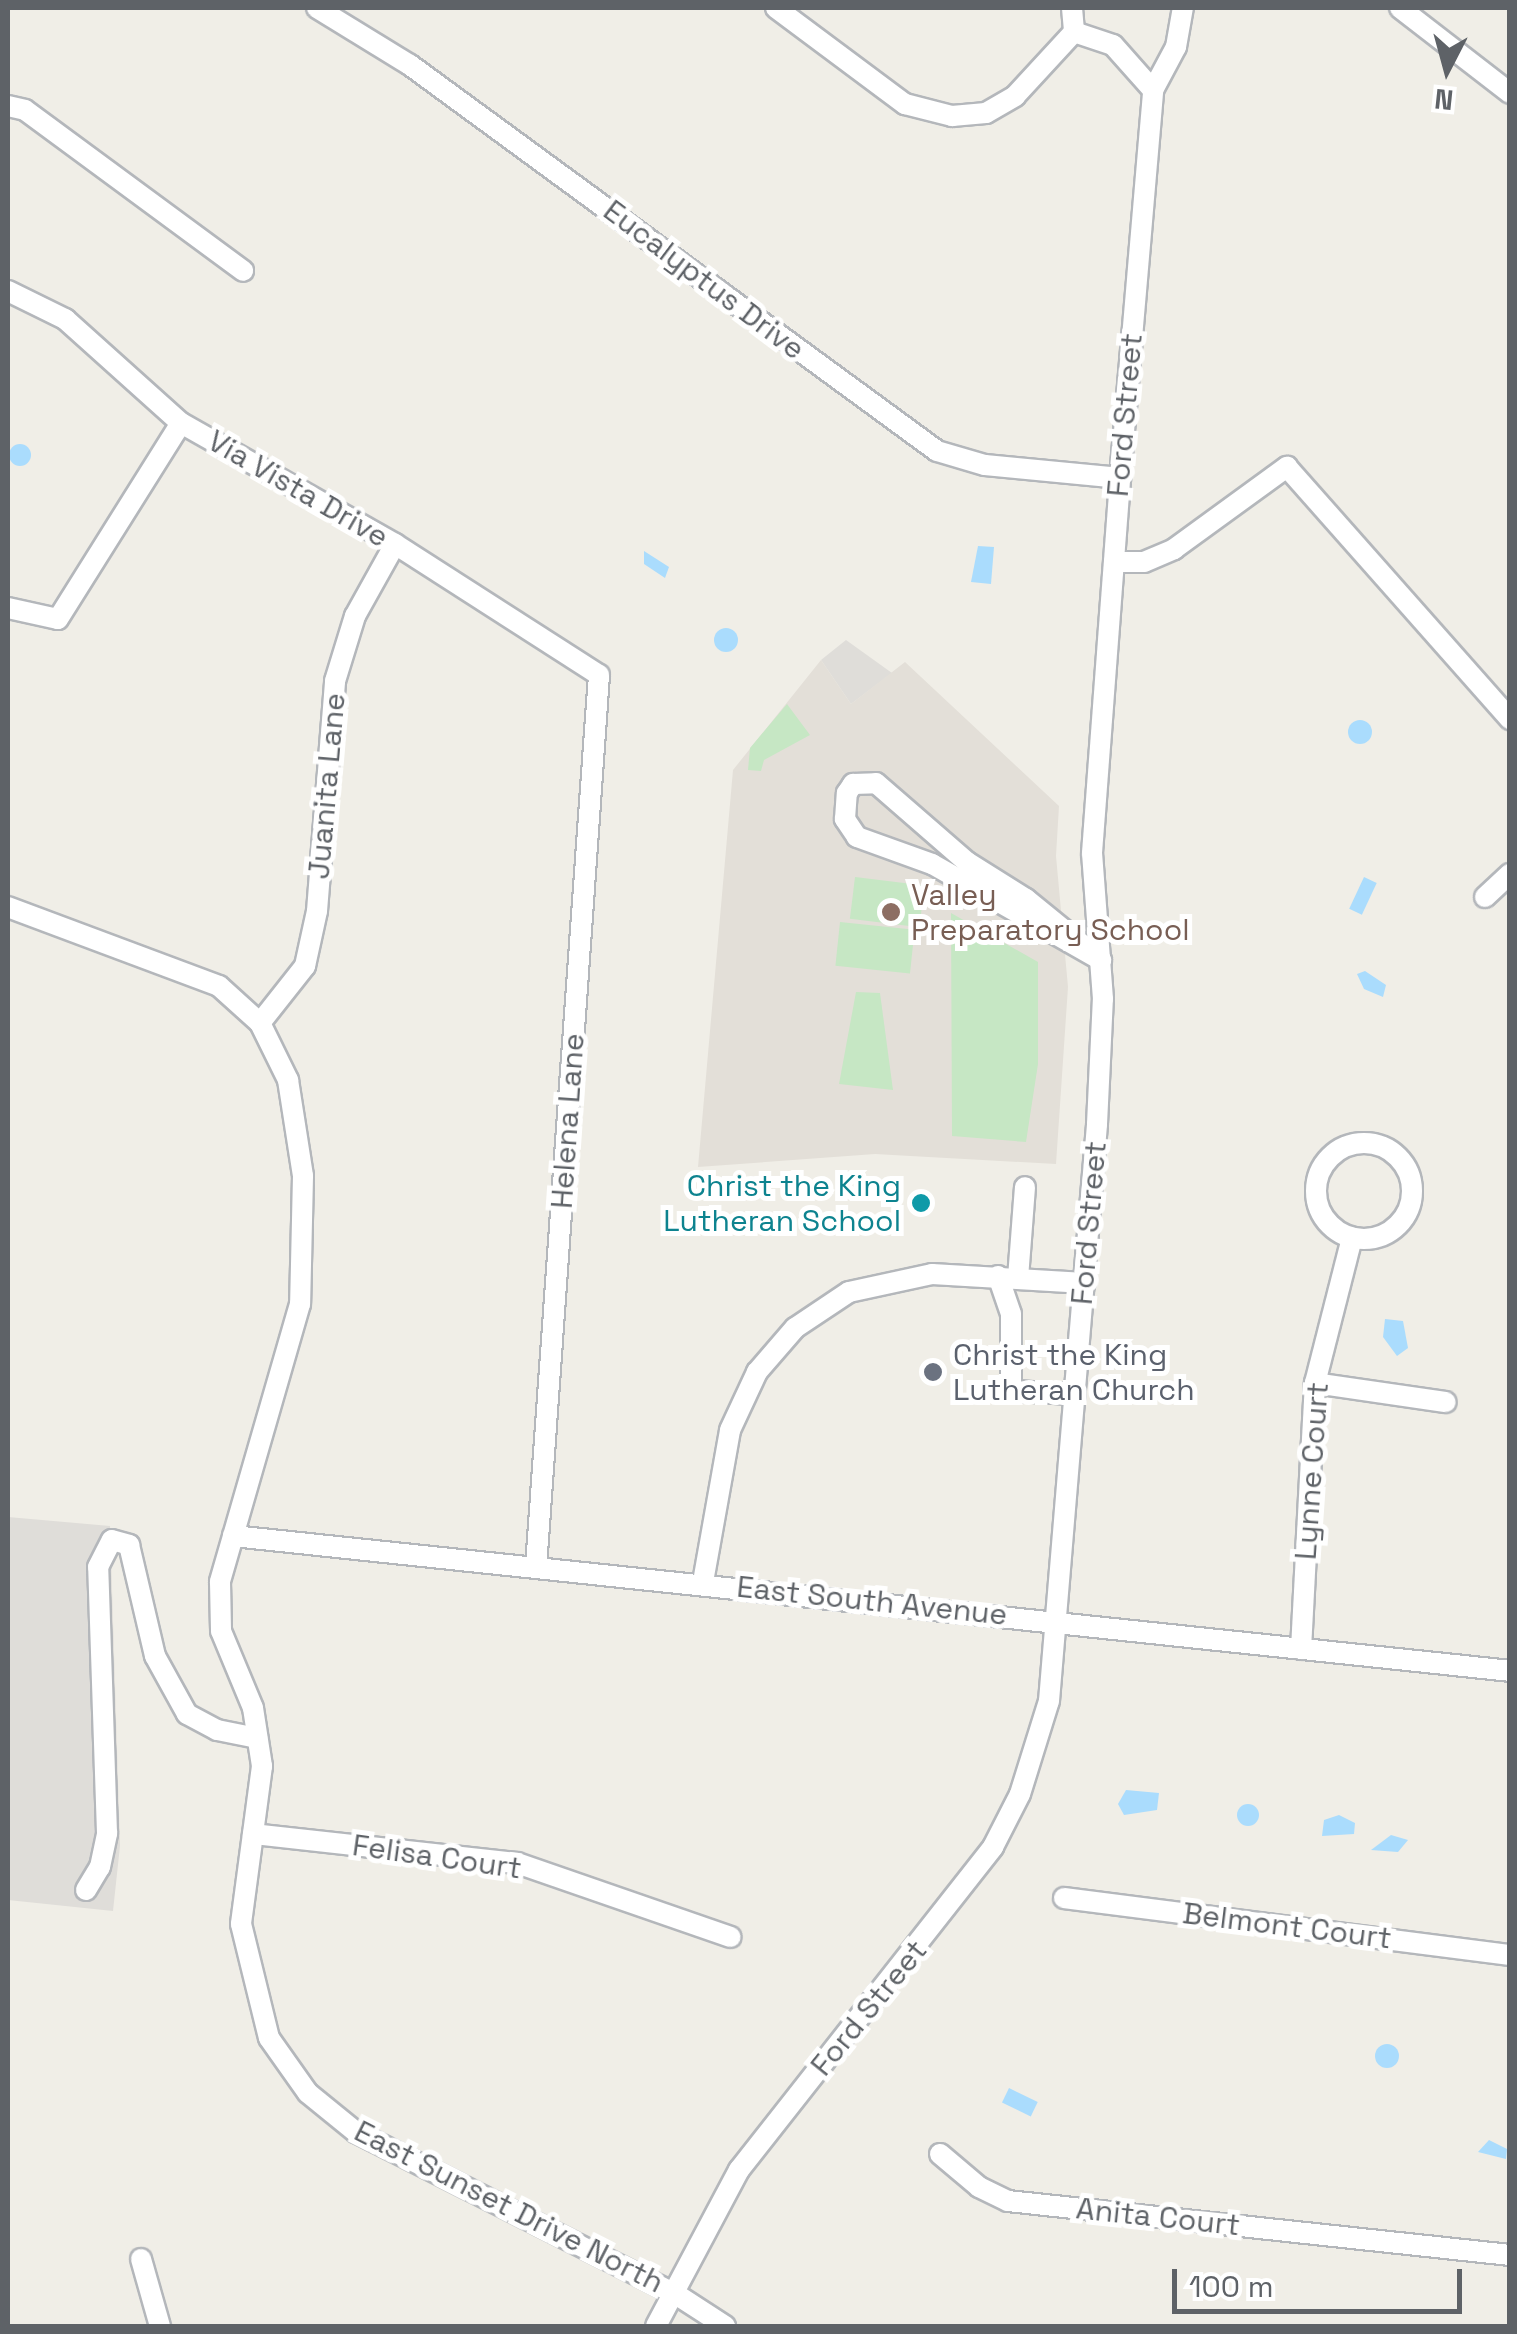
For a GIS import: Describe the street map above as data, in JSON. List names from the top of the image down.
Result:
{
  "streets": {
    "street": [
      "Eucalyptus Drive",
      "Ford Street",
      "Via Vista Drive",
      "Juanita Lane",
      "Helena Lane",
      "Lynne Court",
      "East South Avenue",
      "Felisa Court",
      "Belmont Court",
      "East Sunset Drive North",
      "Anita Court"
    ]
  },
  "crossings": [
    ["Eucalyptus Drive", "Ford Street"],
    ["Ford Street", "East South Avenue"],
    ["Ford Street", "East Sunset Drive North"],
    ["Via Vista Drive", "Juanita Lane"],
    ["Via Vista Drive", "Helena Lane"],
    ["Juanita Lane", "East Sunset Drive North"],
    ["Helena Lane", "East South Avenue"],
    ["Lynne Court", "East South Avenue"],
    ["East South Avenue", "East Sunset Drive North"],
    ["Felisa Court", "East Sunset Drive North"]
  ],
  "places": ["Valley Preparatory School", "Christ the King Lutheran School", "Christ the King Lutheran Church"],
  "scale_bar": "100 m",
  "north": "bottom"
}
